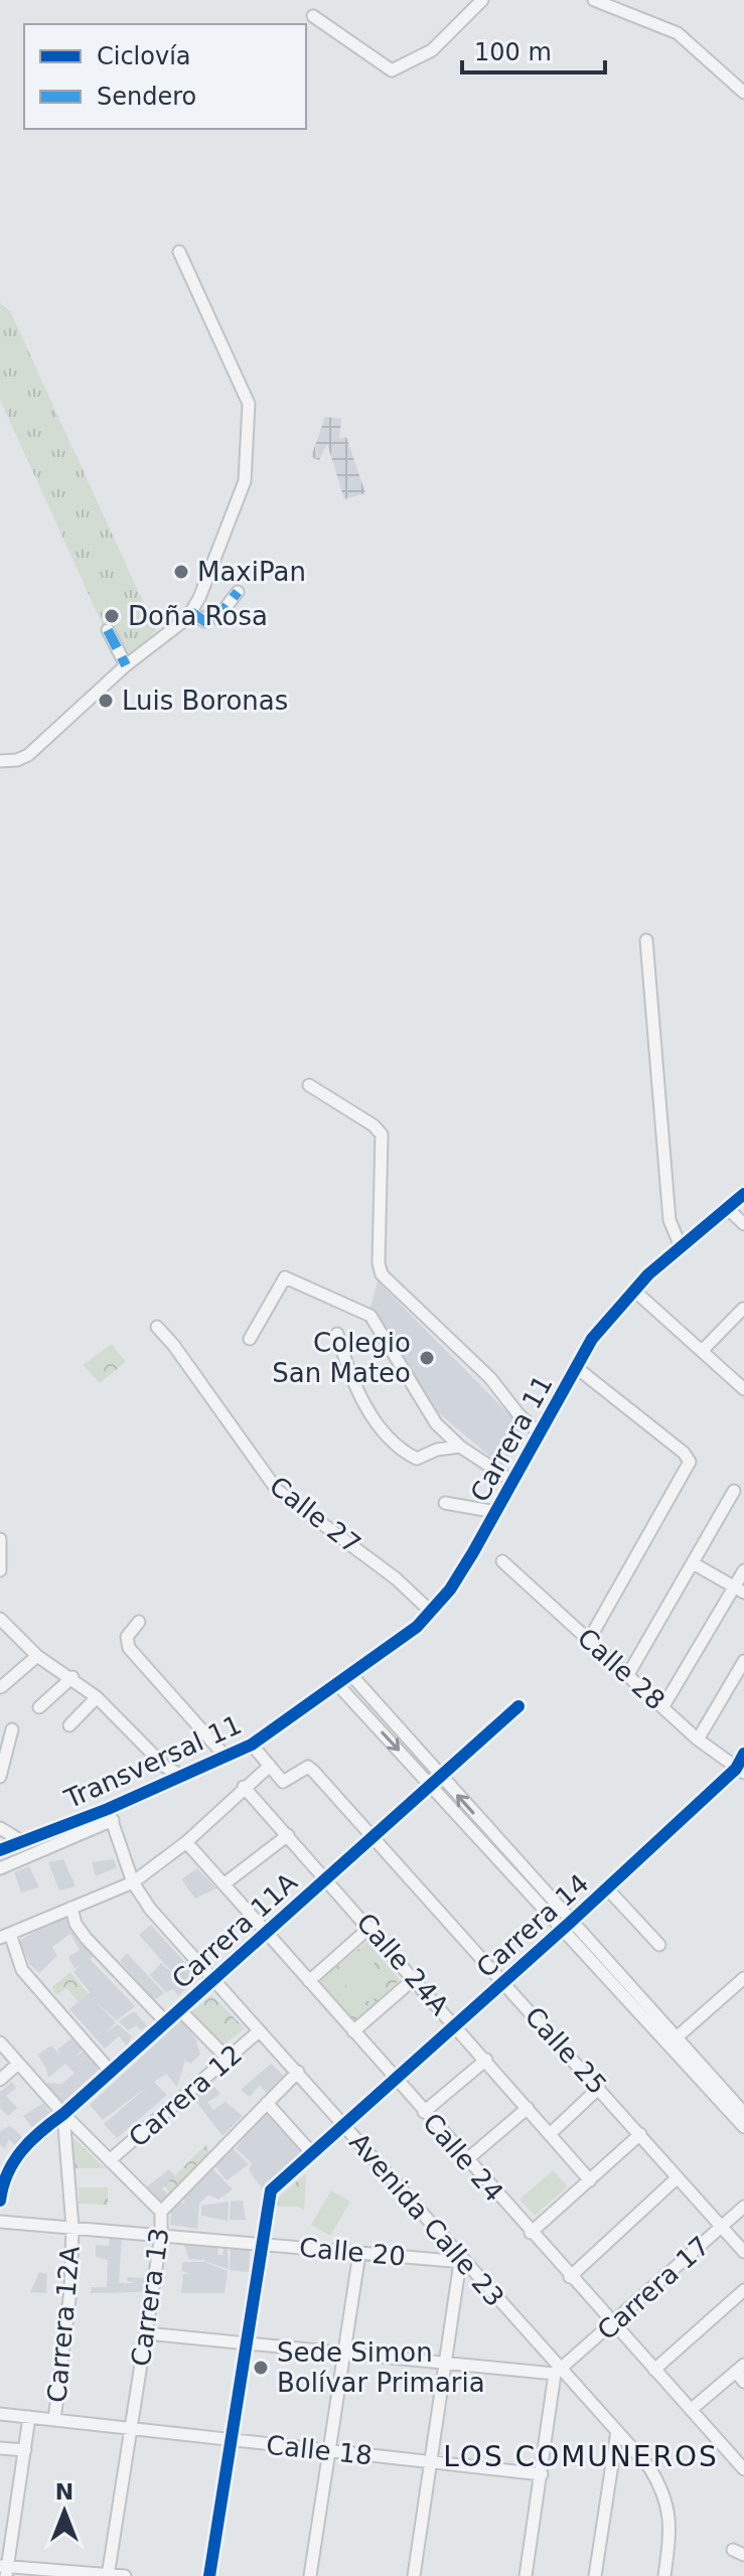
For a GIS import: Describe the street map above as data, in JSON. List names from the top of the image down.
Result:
{
  "streets": {
    "street": [
      "Carrera 11",
      "Calle 27",
      "Calle 28",
      "Transversal 11",
      "Carrera 14",
      "Carrera 11A",
      "Calle 24A",
      "Calle 25",
      "Carrera 12",
      "Calle 24",
      "Avenida Calle 23",
      "Calle 20",
      "Carrera 17",
      "Carrera 13",
      "Carrera 12A",
      "Calle 18"
    ]
  },
  "crossings": [
    ["Carrera 11", "Calle 27"],
    ["Carrera 11", "Transversal 11"],
    ["Calle 28", "Carrera 14"],
    ["Transversal 11", "Avenida Calle 23"],
    ["Carrera 14", "Calle 24A"],
    ["Carrera 14", "Calle 25"],
    ["Carrera 14", "Calle 24"],
    ["Carrera 14", "Avenida Calle 23"],
    ["Carrera 14", "Calle 20"],
    ["Carrera 11A", "Calle 24A"],
    ["Carrera 11A", "Calle 25"],
    ["Carrera 11A", "Calle 24"],
    ["Carrera 11A", "Avenida Calle 23"],
    ["Carrera 11A", "Carrera 12A"],
    ["Calle 25", "Carrera 17"],
    ["Carrera 12", "Avenida Calle 23"],
    ["Calle 24", "Carrera 17"],
    ["Avenida Calle 23", "Calle 20"],
    ["Avenida Calle 23", "Carrera 17"],
    ["Avenida Calle 23", "Carrera 13"],
    ["Calle 20", "Carrera 13"],
    ["Calle 20", "Carrera 12A"],
    ["Carrera 13", "Calle 18"],
    ["Carrera 12A", "Calle 18"]
  ],
  "districts": ["LOS COMUNEROS"],
  "places": [
    "MaxiPan",
    "Doña Rosa",
    "Luis Boronas",
    "Colegio San Mateo",
    "Sede Simon Bolívar Primaria"
  ],
  "legend": ["Ciclovía", "Sendero"],
  "scale_bar": "100 m",
  "north": "top"
}
